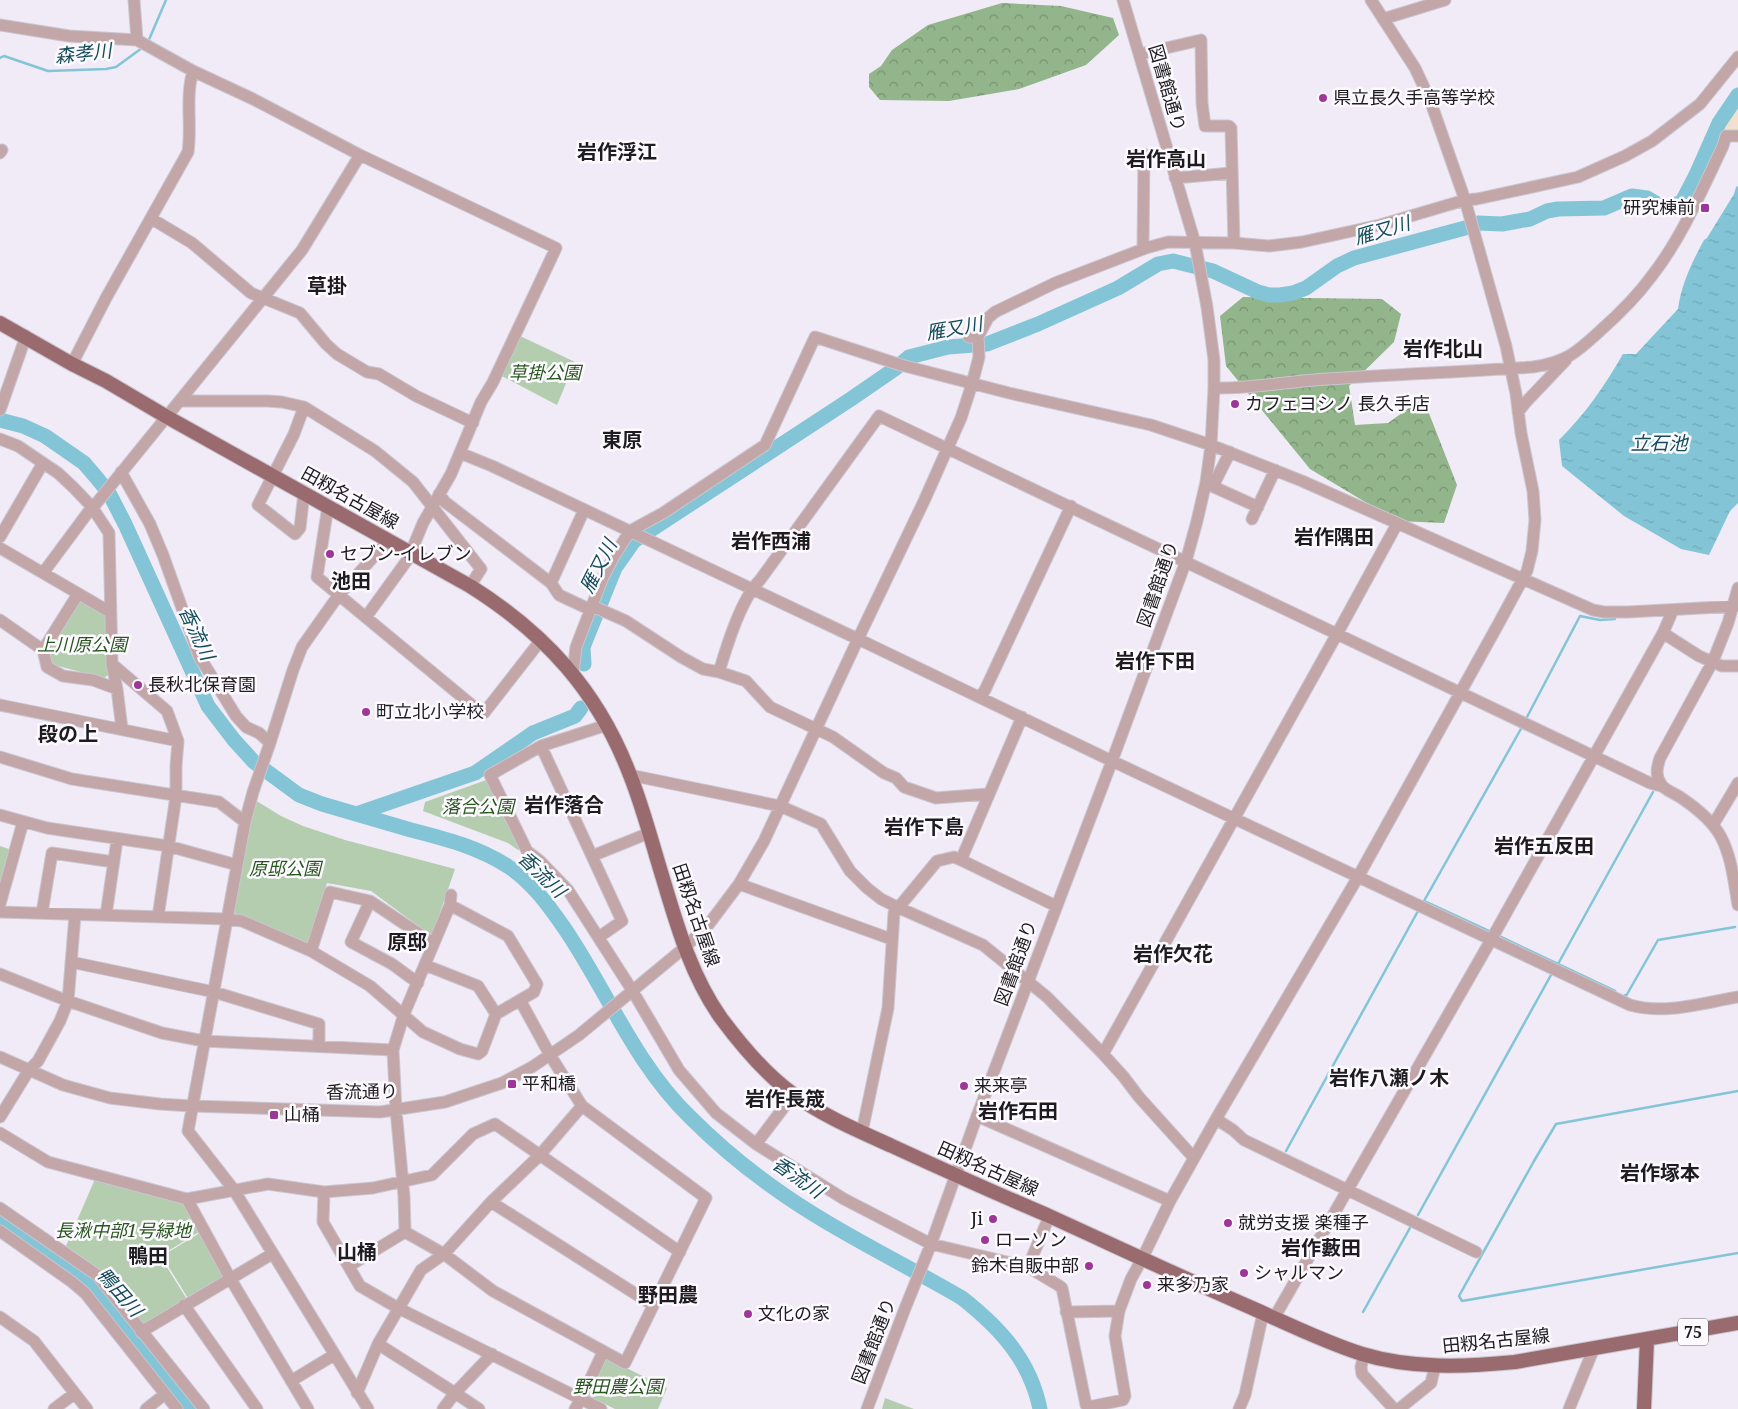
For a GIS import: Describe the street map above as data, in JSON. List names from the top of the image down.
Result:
{
  "streets": {
    "main road": ["田籾名古屋線", "75"],
    "street": ["図書館通り", "香流通り"]
  },
  "crossings": [
    ["図書館通り", "田籾名古屋線"],
    ["田籾名古屋線", "香流通り"],
    ["田籾名古屋線", "75"]
  ],
  "districts": [
    "岩作浮江",
    "岩作高山",
    "草掛",
    "岩作北山",
    "東原",
    "岩作隅田",
    "岩作西浦",
    "池田",
    "岩作下田",
    "段の上",
    "岩作落合",
    "岩作下島",
    "岩作五反田",
    "原邸",
    "岩作欠花",
    "岩作八瀬ノ木",
    "岩作長筬",
    "岩作石田",
    "岩作塚本",
    "岩作藪田",
    "山桶",
    "鴨田",
    "野田農"
  ],
  "water": [
    "森孝川",
    "雁又川",
    "立石池",
    "香流川",
    "鴨田川"
  ],
  "parks": [
    "草掛公園",
    "上川原公園",
    "落合公園",
    "原邸公園",
    "長湫中部1号緑地",
    "野田農公園"
  ],
  "places": {
    "other": [
      "県立長久手高等学校",
      "カフェヨシノ 長久手店",
      "セブン-イレブン",
      "長秋北保育園",
      "町立北小学校",
      "来来亭",
      "Ji",
      "就労支援 楽種子",
      "ローソン",
      "鈴木自販中部",
      "シャルマン",
      "来多乃家",
      "文化の家"
    ],
    "transit": ["研究棟前", "平和橋", "山桶"]
  }
}
